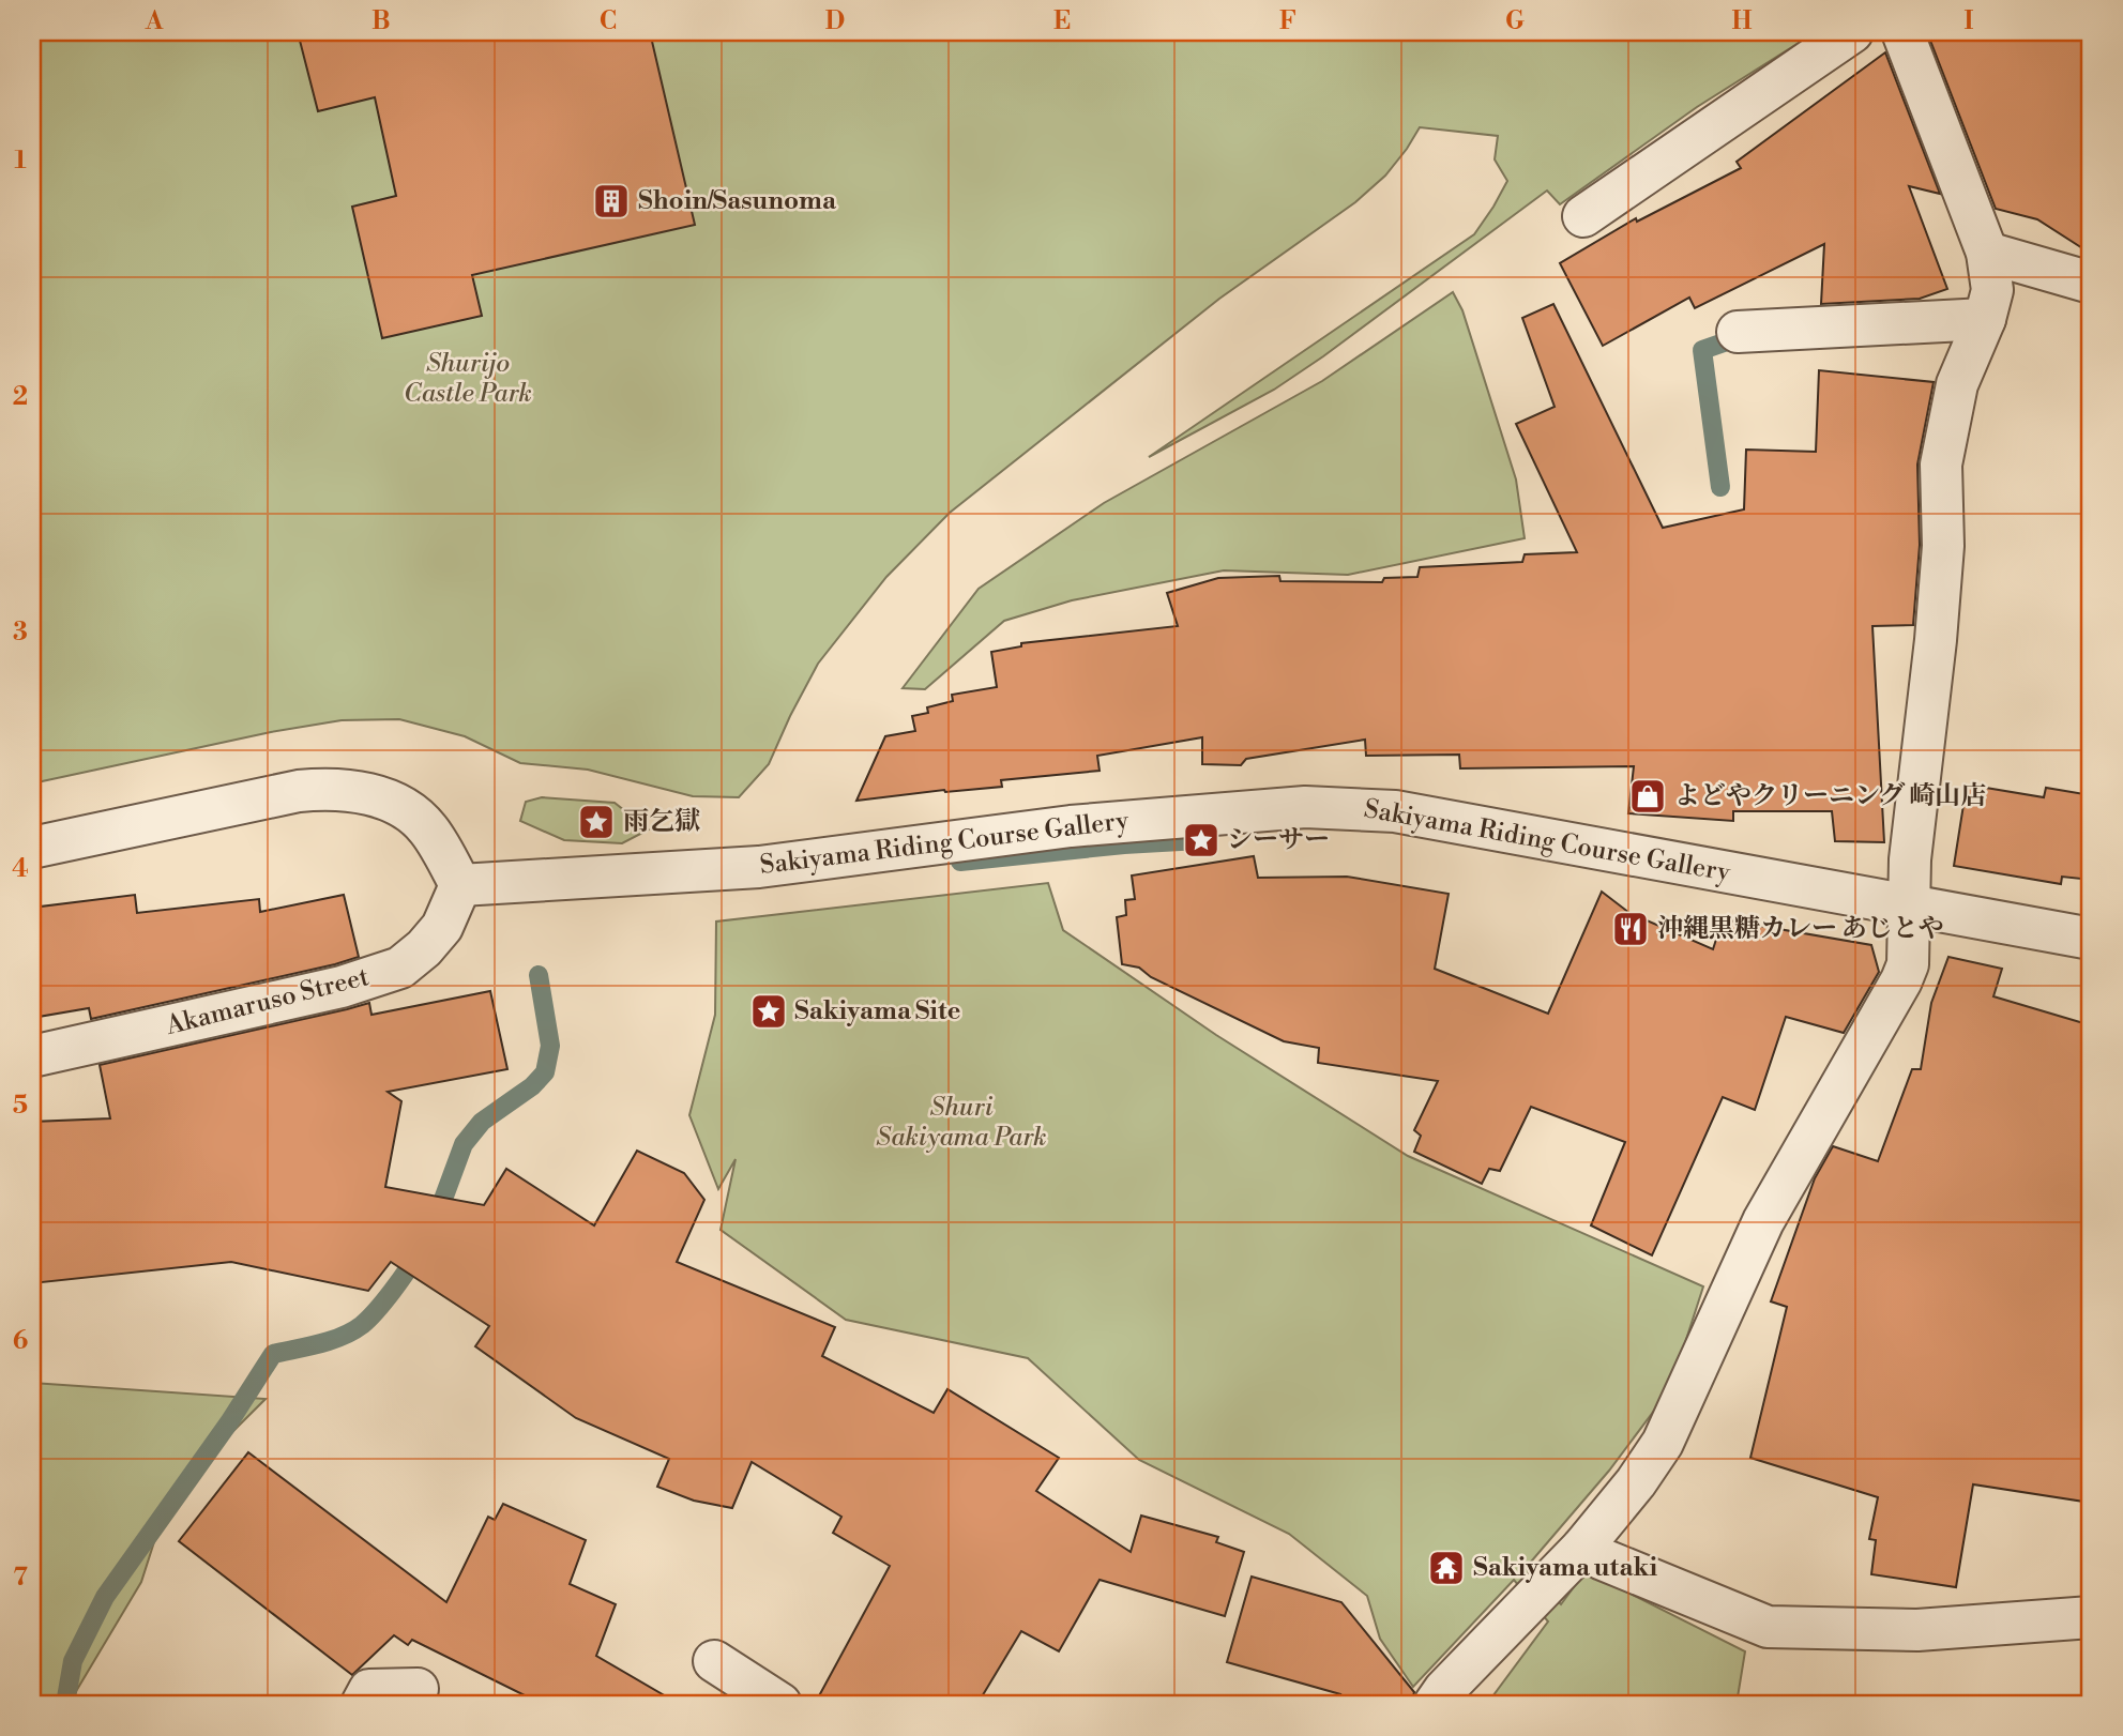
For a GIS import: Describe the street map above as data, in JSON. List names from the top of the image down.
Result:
{
  "streets": {
    "street": ["Sakiyama Riding Course Gallery", "Akamaruso Street"]
  },
  "crossings": [
    ["Sakiyama Riding Course Gallery", "Akamaruso Street"]
  ],
  "parks": ["Shurijo Castle Park", "Shuri Sakiyama Park"],
  "places": {
    "building": ["Shoin/Sasunoma"],
    "shop": ["よどやクリーニング 崎山店"],
    "place": ["雨乞獄", "シーサー", "Sakiyama Site"],
    "restaurant": ["沖縄黒糖カレー あじとや"],
    "temple": ["Sakiyama utaki"]
  },
  "grid": {
    "columns": [
      "A",
      "B",
      "C",
      "D",
      "E",
      "F",
      "G",
      "H",
      "I"
    ],
    "rows": [
      "1",
      "2",
      "3",
      "4",
      "5",
      "6",
      "7"
    ]
  }
}
